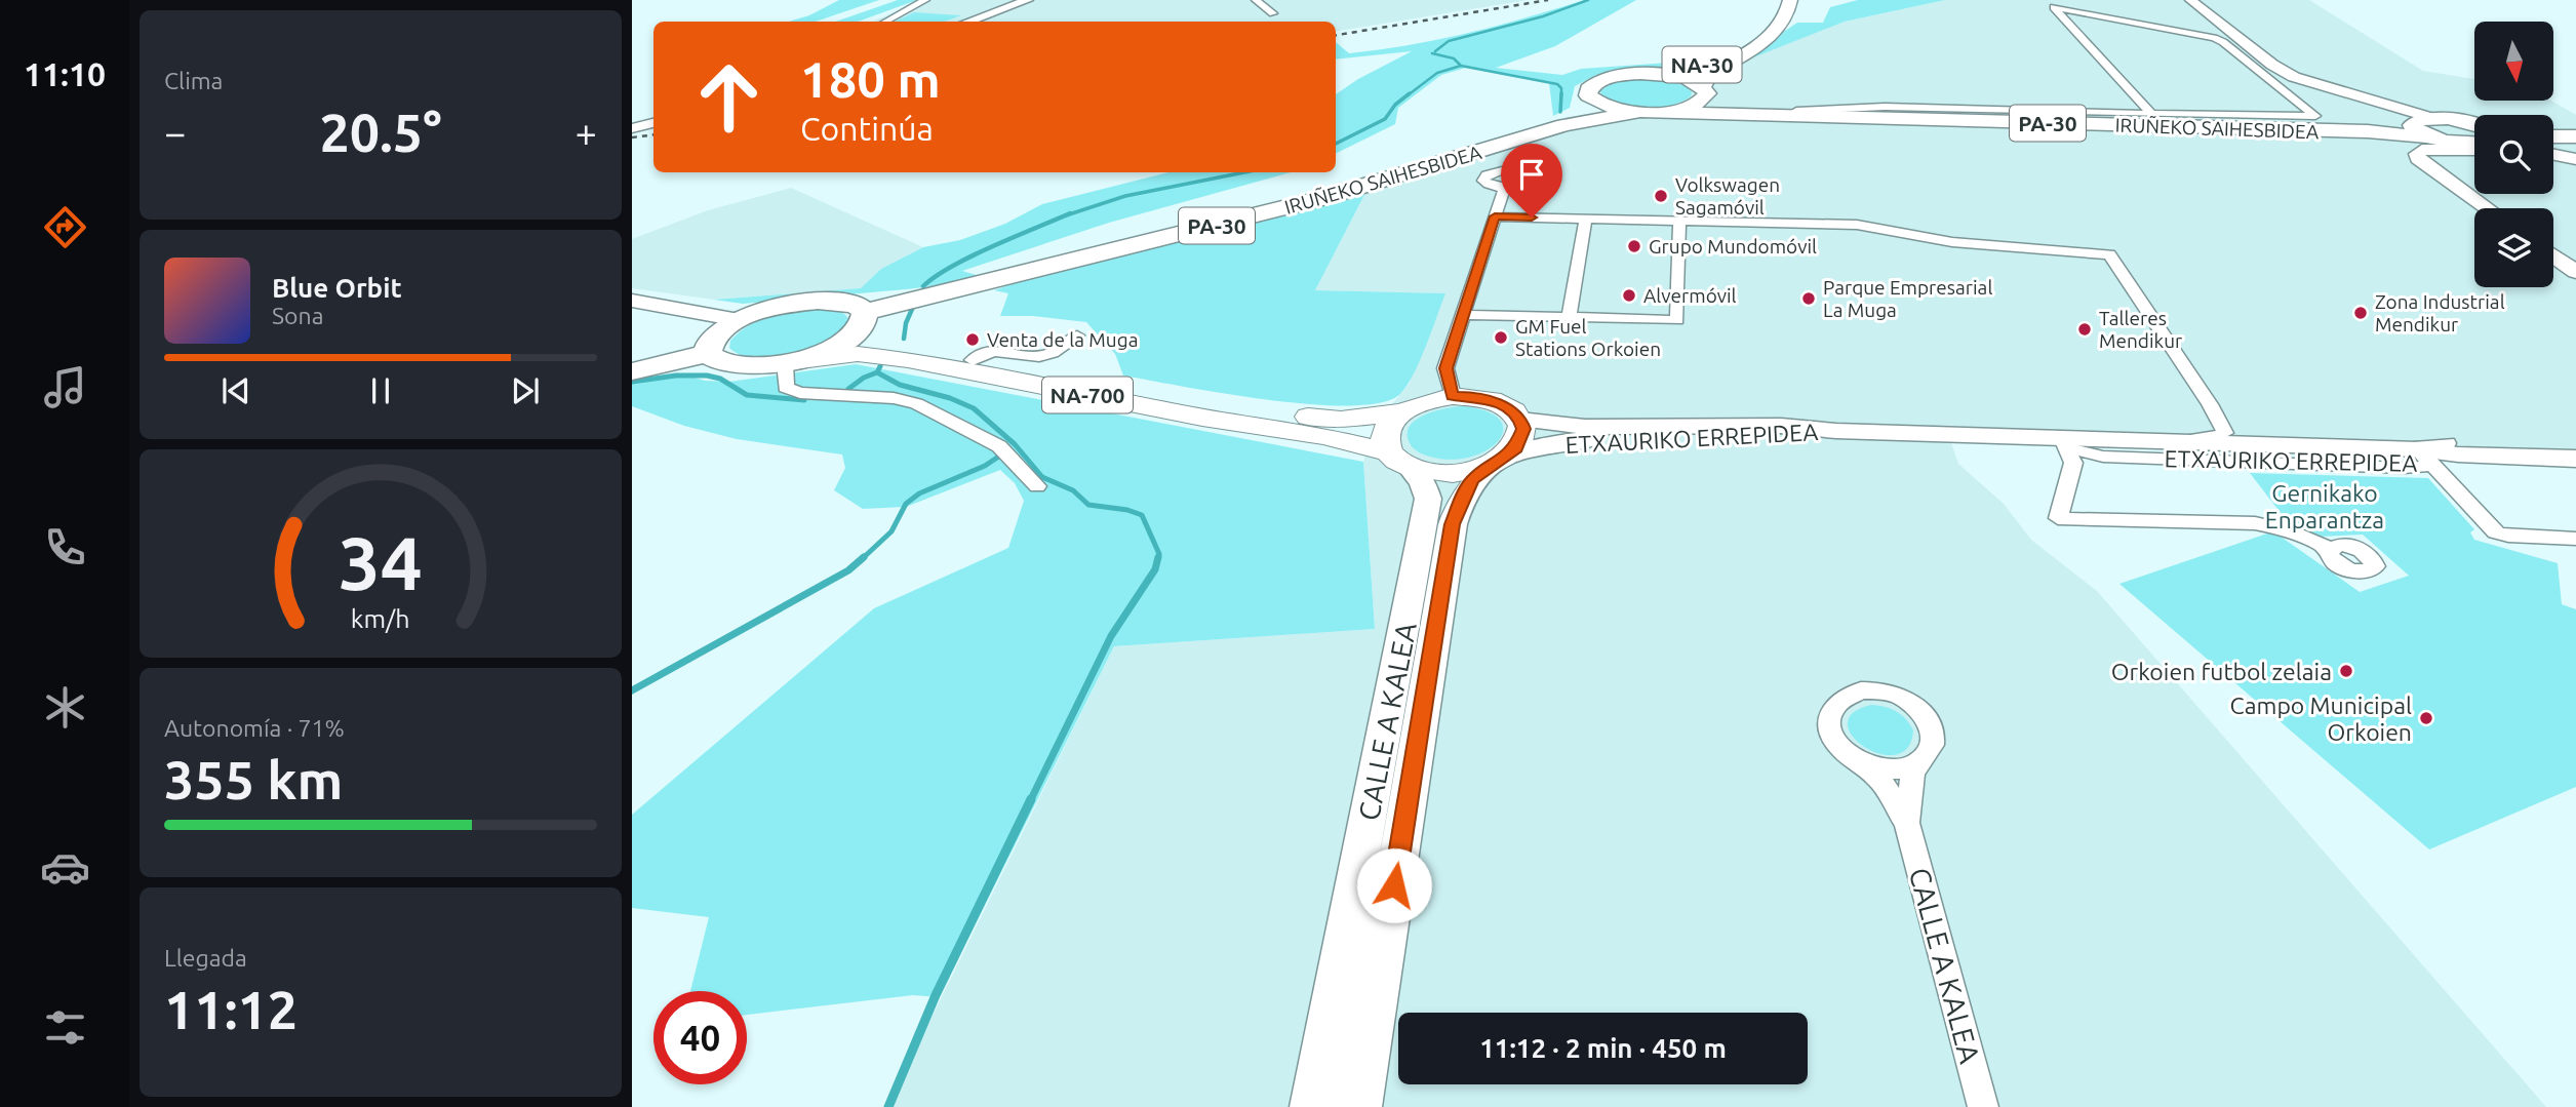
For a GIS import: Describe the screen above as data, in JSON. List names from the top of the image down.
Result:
{
  "streets": {
    "highway": ["NA-30", "PA-30", "IRUÑEKO SAIHESBIDEA"],
    "main road": ["NA-700"],
    "street": ["ETXAURIKO ERREPIDEA", "CALLE A KALEA"]
  },
  "crossings": [
    ["NA-30", "PA-30"],
    ["NA-30", "IRUÑEKO SAIHESBIDEA"],
    ["PA-30", "IRUÑEKO SAIHESBIDEA"],
    ["PA-30", "NA-700"],
    ["IRUÑEKO SAIHESBIDEA", "NA-700"],
    ["NA-700", "ETXAURIKO ERREPIDEA"],
    ["NA-700", "CALLE A KALEA"],
    ["ETXAURIKO ERREPIDEA", "CALLE A KALEA"]
  ],
  "parks": ["Gernikako Enparantza"],
  "places": [
    "Volkswagen Sagamóvil",
    "Grupo Mundomóvil",
    "Alvermóvil",
    "Parque Empresarial La Muga",
    "Zona Industrial Mendikur",
    "Talleres Mendikur",
    "GM Fuel Stations Orkoien",
    "Venta de la Muga",
    "Orkoien futbol zelaia",
    "Campo Municipal Orkoien"
  ],
  "north": "bottom",
  "page": {
    "tabs": "11:10",
    "tile": [
      "Clima",
      ["Autonomía · 71%", "355 km"],
      ["Llegada", "11:12"]
    ],
    "turn": ["180 m", "Continúa"],
    "heat": ["−", "20.5°", "+"],
    "song": ["Blue Orbit", "Sona"],
    "limit": "40",
    "trip": "11:12 · 2 min · 450 m",
    "gauge": ["34", "km/h"]
  }
}
